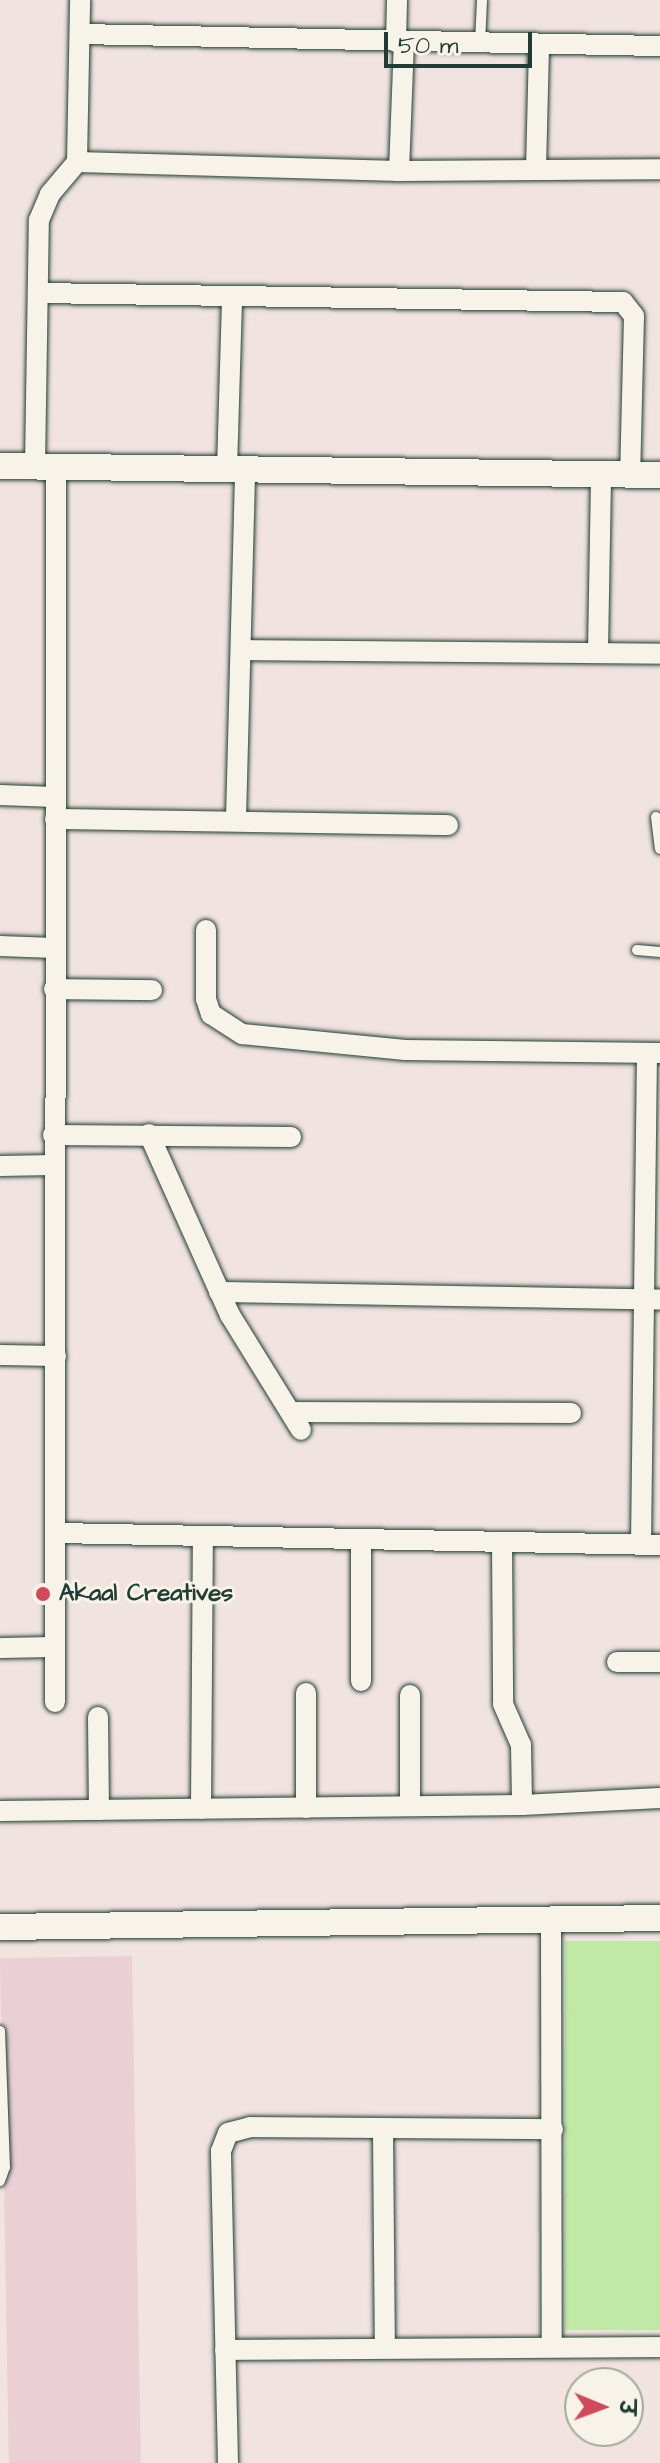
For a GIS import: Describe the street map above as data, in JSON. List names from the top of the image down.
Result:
{
  "places": ["Akaal Creatives"],
  "scale_bar": "50 m",
  "north": "right"
}
